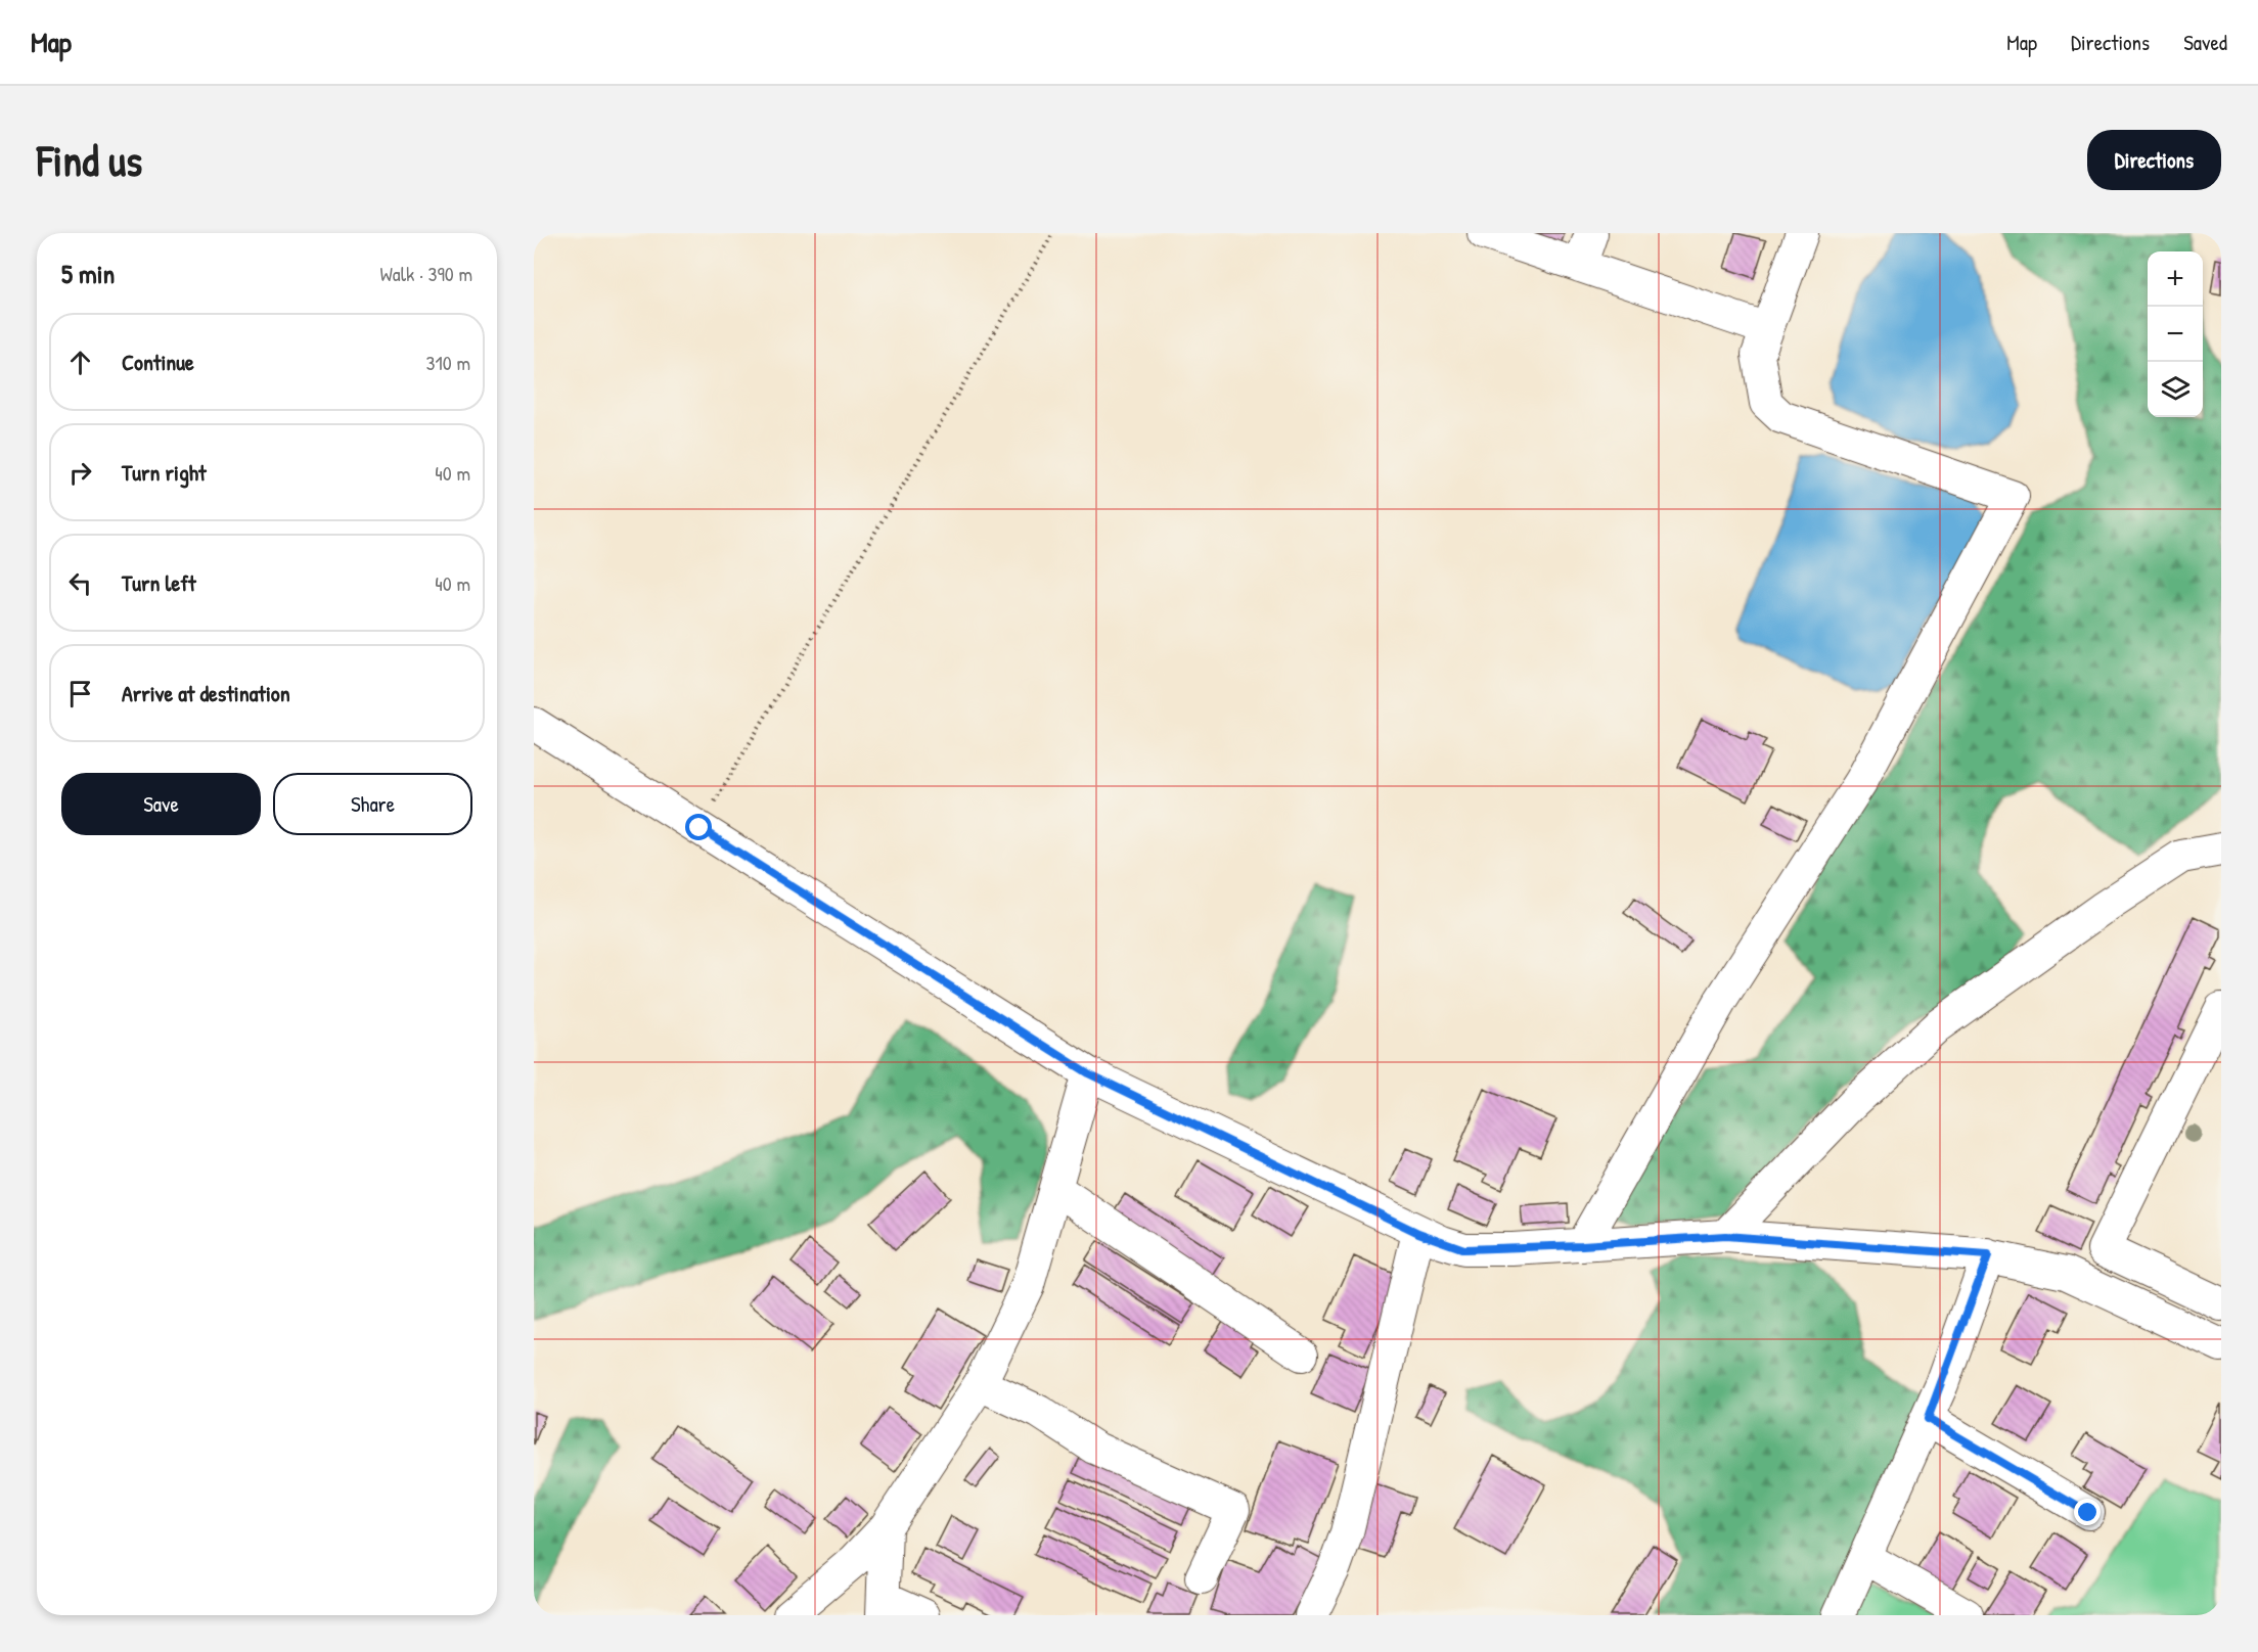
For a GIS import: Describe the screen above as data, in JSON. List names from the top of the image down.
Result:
{
  "page": {
    "header": "Map",
    "nav": ["Map", "Directions", "Saved"],
    "buttons": [
      "Directions",
      ["Save", "Share"]
    ],
    "title": "Find us",
    "heading": ["5 min", "Walk · 390 m"],
    "map_buttons": ["+", "−"],
    "list": [
      ["Continue", "310 m"],
      ["Turn right", "40 m"],
      ["Turn left", "40 m"],
      "Arrive at destination"
    ]
  }
}
